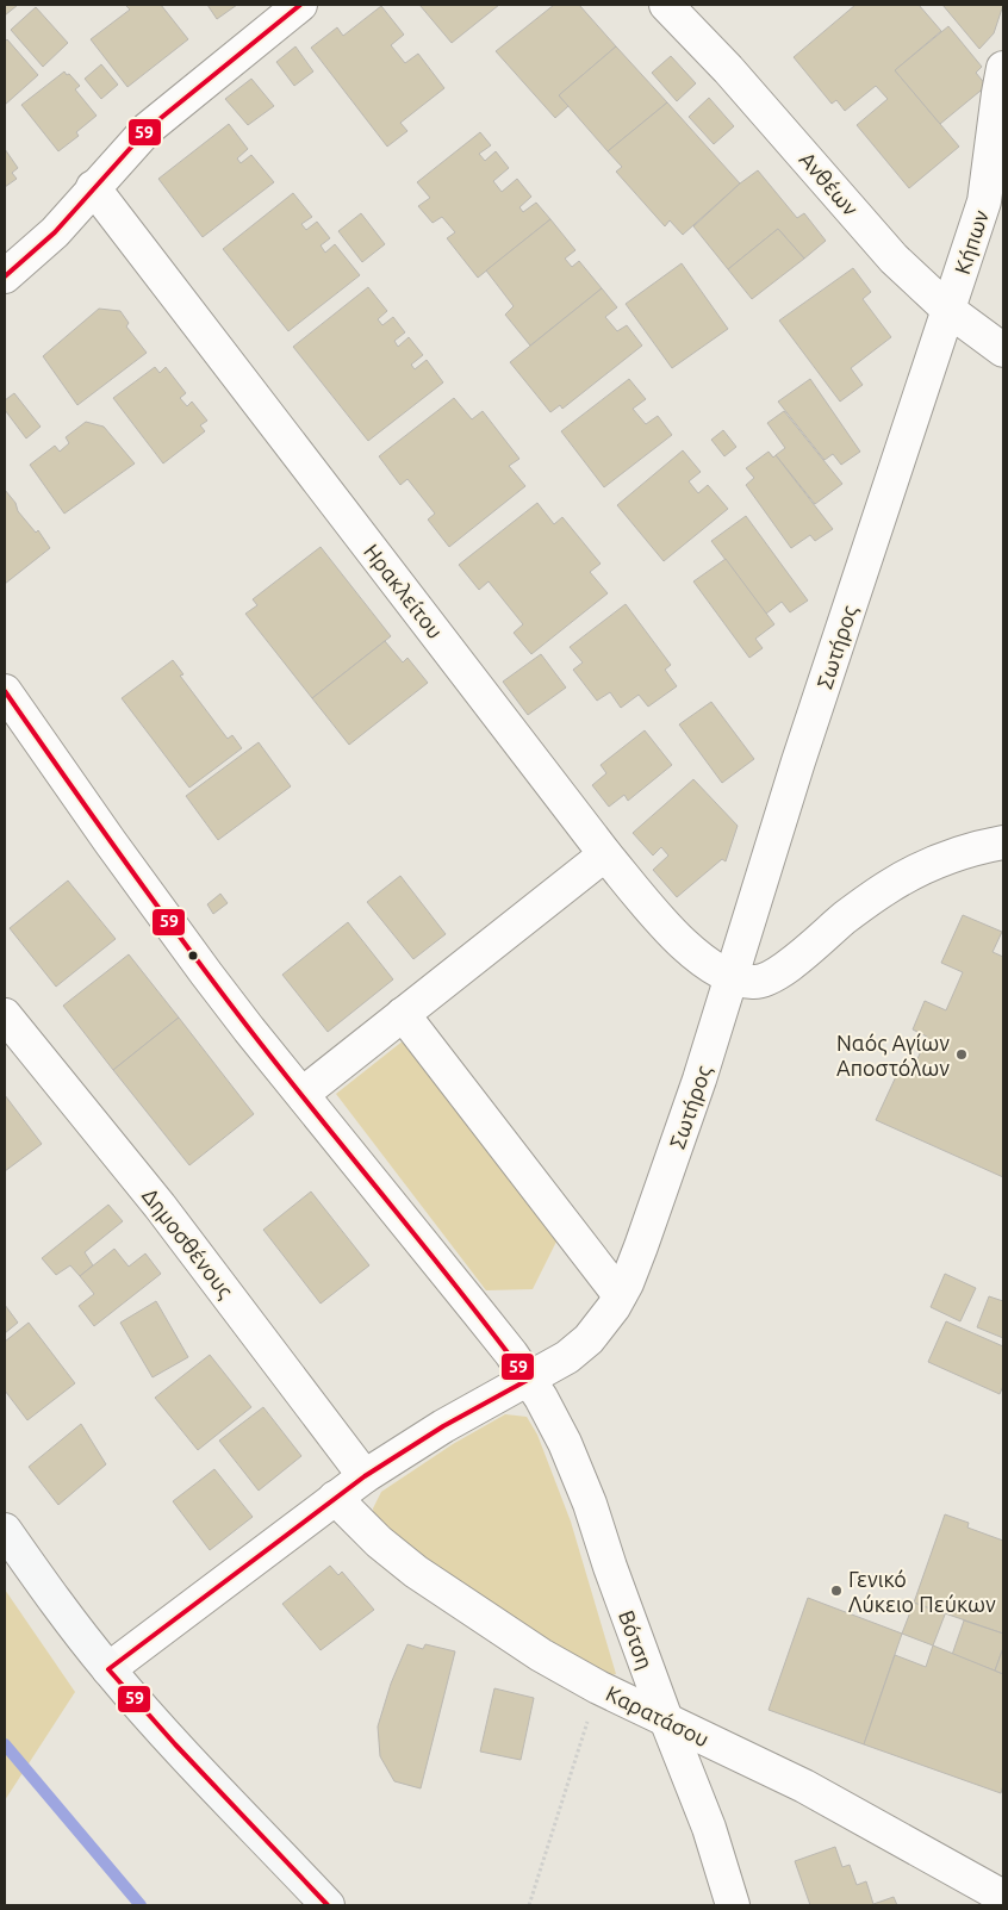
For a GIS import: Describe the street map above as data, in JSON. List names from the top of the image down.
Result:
{
  "streets": {
    "street": [
      "Ανθέων",
      "Κήπων",
      "Ηρακλείτου",
      "Σωτήρος",
      "Δημοσθένους",
      "Βότση",
      "Καρατάσου"
    ]
  },
  "crossings": [
    ["Ανθέων", "Κήπων"],
    ["Ανθέων", "Σωτήρος"],
    ["Κήπων", "Σωτήρος"],
    ["Ηρακλείτου", "Σωτήρος"],
    ["Σωτήρος", "Δημοσθένους"],
    ["Σωτήρος", "Βότση"],
    ["Σωτήρος", "Καρατάσου"],
    ["Βότση", "Καρατάσου"]
  ],
  "places": ["Ναός Αγίων Αποστόλων", "Γενικό Λύκειο Πεύκων"],
  "lines": ["transit line 59"]
}
